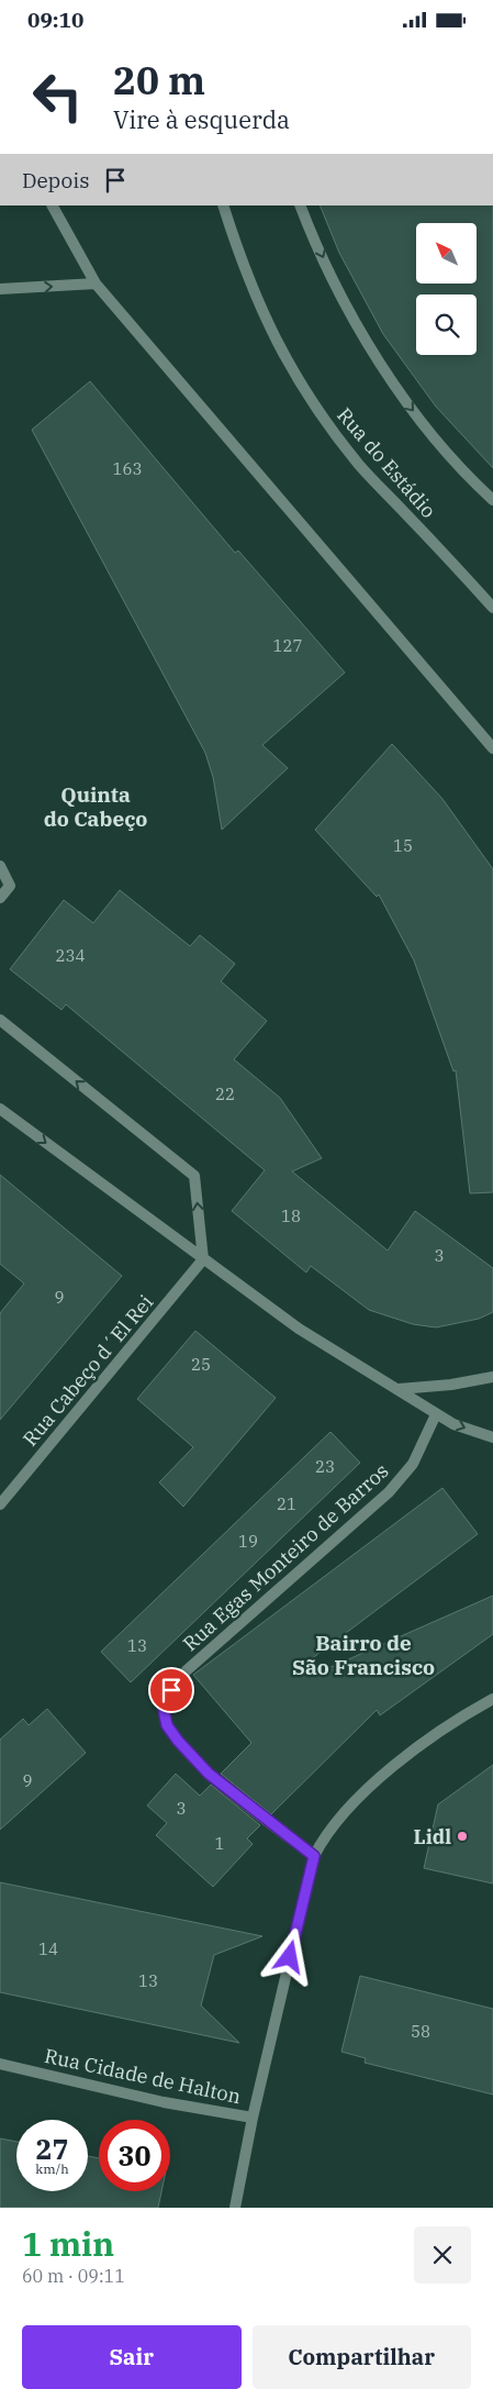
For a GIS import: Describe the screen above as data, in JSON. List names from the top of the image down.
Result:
{
  "streets": {
    "street": [
      "Rua do Estádio",
      "Rua Cabeço d´El Rei",
      "Rua Egas Monteiro de Barros",
      "Rua Cidade de Halton"
    ]
  },
  "districts": ["Quinta do Cabeço", "Bairro de São Francisco"],
  "places": ["Lidl"],
  "house_numbers": [
    "163",
    "127",
    "15",
    "234",
    "22",
    "18",
    "3",
    "9",
    "25",
    "23",
    "21",
    "19",
    "13",
    "9",
    "3",
    "1",
    "14",
    "13",
    "58"
  ],
  "north": "top left",
  "page": {
    "status": "09:10",
    "turn": ["20 m", "Vire à esquerda"],
    "then": "Depois",
    "speed": "27 km/h",
    "limit": "30",
    "heading": ["1 min", "60 m · 09:11"],
    "buttons": ["Sair", "Compartilhar"]
  }
}
